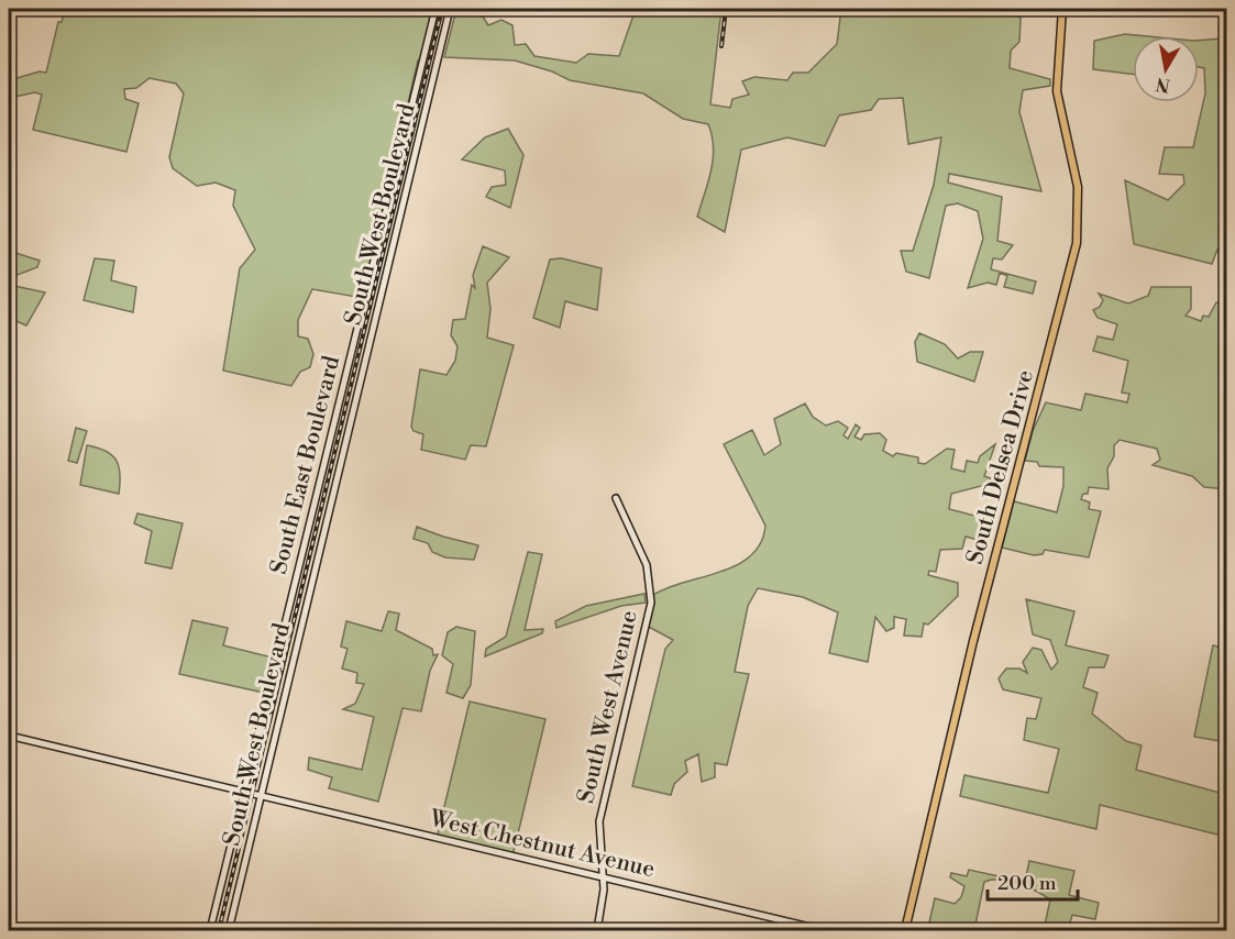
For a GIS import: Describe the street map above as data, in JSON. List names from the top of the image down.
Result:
{
  "streets": {
    "main road": [
      "South West Boulevard",
      "South East Boulevard",
      "South Delsea Drive",
      "South West Avenue",
      "West Chestnut Avenue"
    ]
  },
  "crossings": [
    ["South West Boulevard", "West Chestnut Avenue"],
    ["South East Boulevard", "West Chestnut Avenue"],
    ["South West Avenue", "West Chestnut Avenue"]
  ],
  "scale_bar": "200 m",
  "north": "bottom"
}
